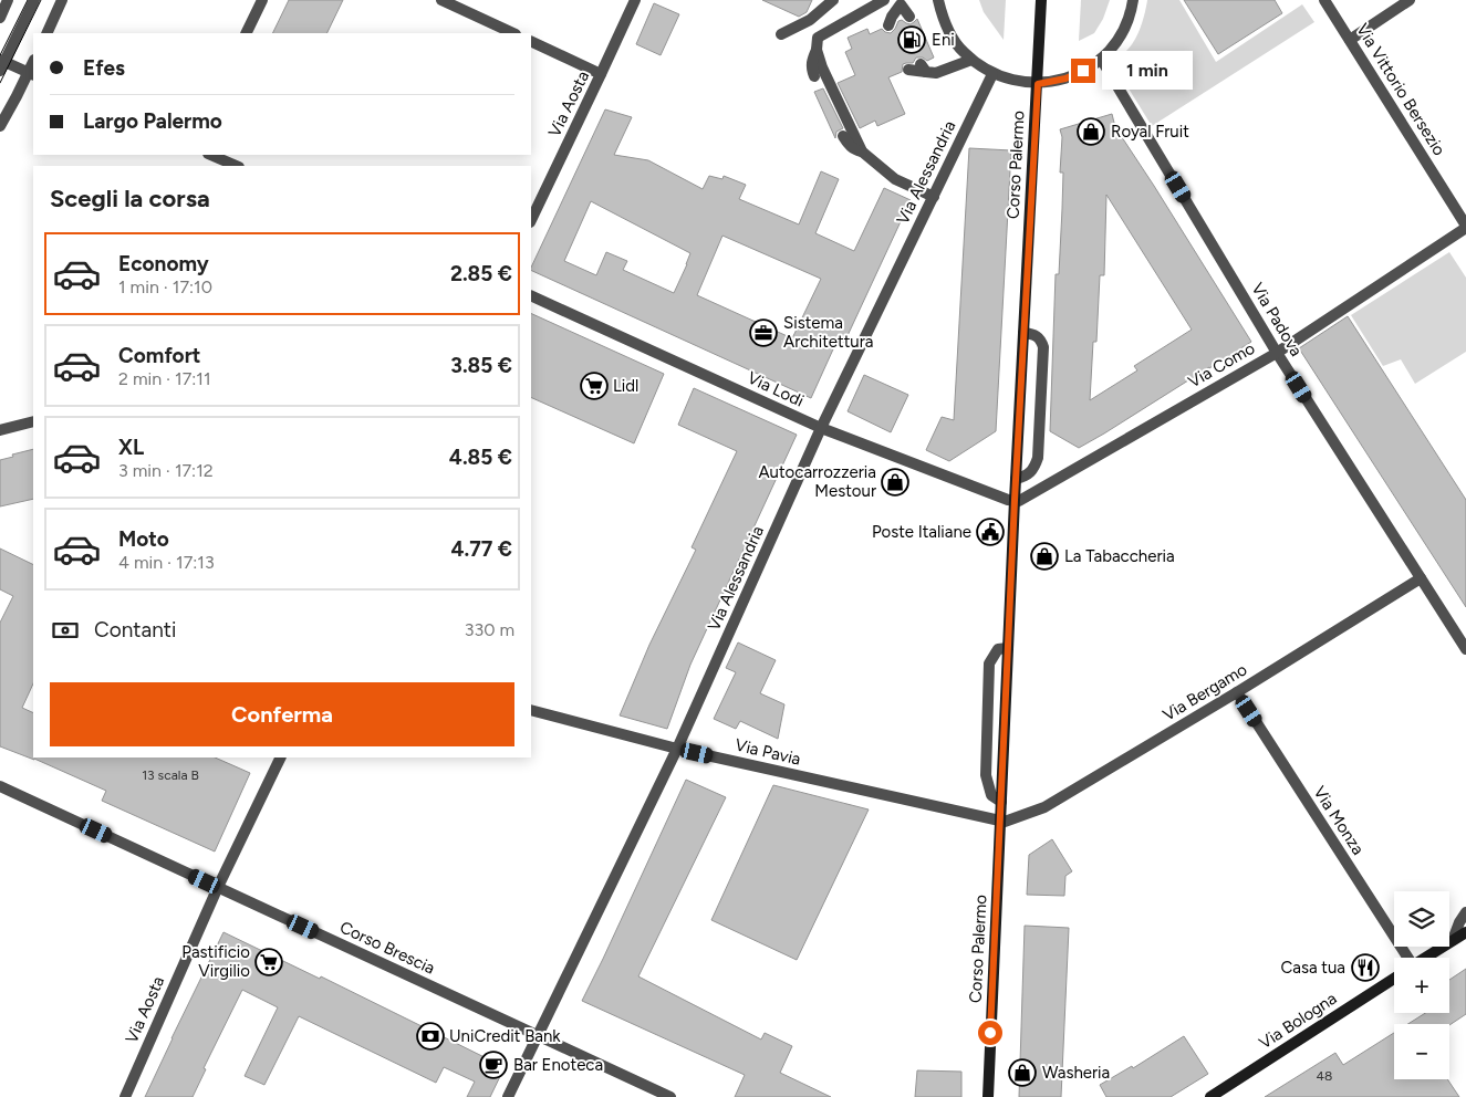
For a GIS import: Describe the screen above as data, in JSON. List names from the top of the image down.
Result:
{
  "streets": {
    "main road": ["Corso Palermo", "Via Bologna"],
    "street": [
      "Via Vittorio Bersezio",
      "Via Aosta",
      "Via Alessandria",
      "Via Padova",
      "Via Como",
      "Via Lodi",
      "Via Bergamo",
      "Via Pavia",
      "Via Monza",
      "Corso Brescia"
    ]
  },
  "crossings": [
    ["Via Vittorio Bersezio", "Via Como"],
    ["Via Aosta", "Corso Brescia"],
    ["Corso Palermo", "Via Como"],
    ["Corso Palermo", "Via Lodi"],
    ["Corso Palermo", "Via Bergamo"],
    ["Corso Palermo", "Via Pavia"],
    ["Via Alessandria", "Via Lodi"],
    ["Via Alessandria", "Via Pavia"],
    ["Via Alessandria", "Corso Brescia"],
    ["Via Padova", "Via Como"],
    ["Via Padova", "Via Bergamo"],
    ["Via Como", "Via Lodi"],
    ["Via Bergamo", "Via Pavia"],
    ["Via Bergamo", "Via Monza"]
  ],
  "places": {
    "fuel station": ["Eni"],
    "shop": [
      "Royal Fruit",
      "Autocarrozzeria Mestour",
      "La Tabaccheria",
      "Washeria"
    ],
    "office": ["Sistema Architettura"],
    "supermarket": ["Lidl", "Pastificio Virgilio"],
    "public building": ["Poste Italiane"],
    "restaurant": ["Casa tua"],
    "bank": ["UniCredit Bank"],
    "cafe": ["Bar Enoteca"]
  },
  "house_numbers": ["13 scala B", "48"],
  "page": {
    "banner": ["Efes", "Largo Palermo"],
    "bubble": "1 min",
    "heading": "Scegli la corsa",
    "list": [
      {
        "name": "Economy",
        "note": "1 min · 17:10",
        "value": "2.85 €"
      },
      {
        "name": "Comfort",
        "note": "2 min · 17:11",
        "value": "3.85 €"
      },
      {
        "name": "XL",
        "note": "3 min · 17:12",
        "value": "4.85 €"
      },
      {
        "name": "Moto",
        "note": "4 min · 17:13",
        "value": "4.77 €"
      }
    ],
    "pay": ["Contanti", "330 m"],
    "buttons": "Conferma",
    "map_buttons": ["+", "−"]
  }
}
